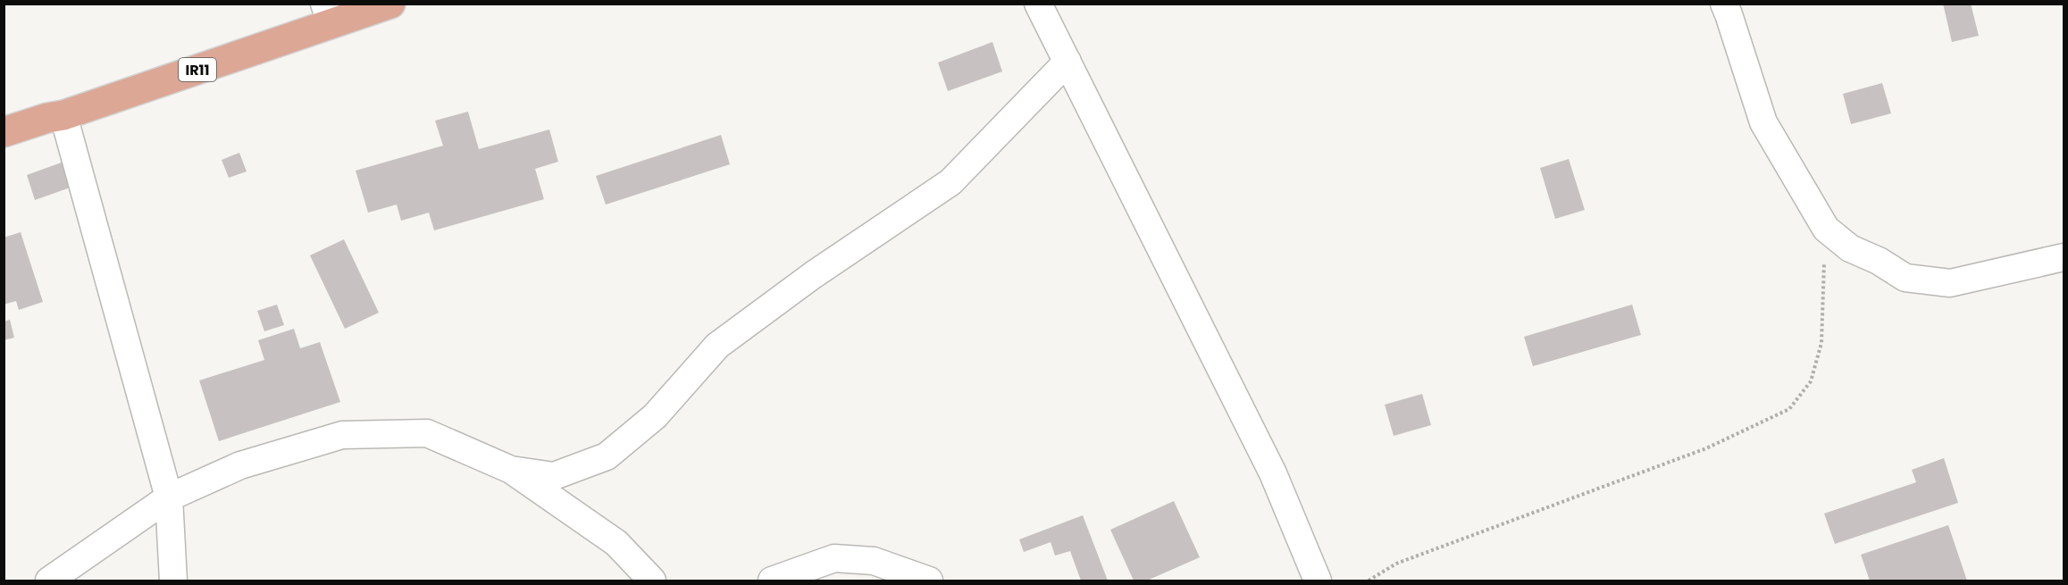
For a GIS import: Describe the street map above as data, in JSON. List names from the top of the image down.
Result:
{
  "streets": {
    "main road": ["IR11"]
  }
}
